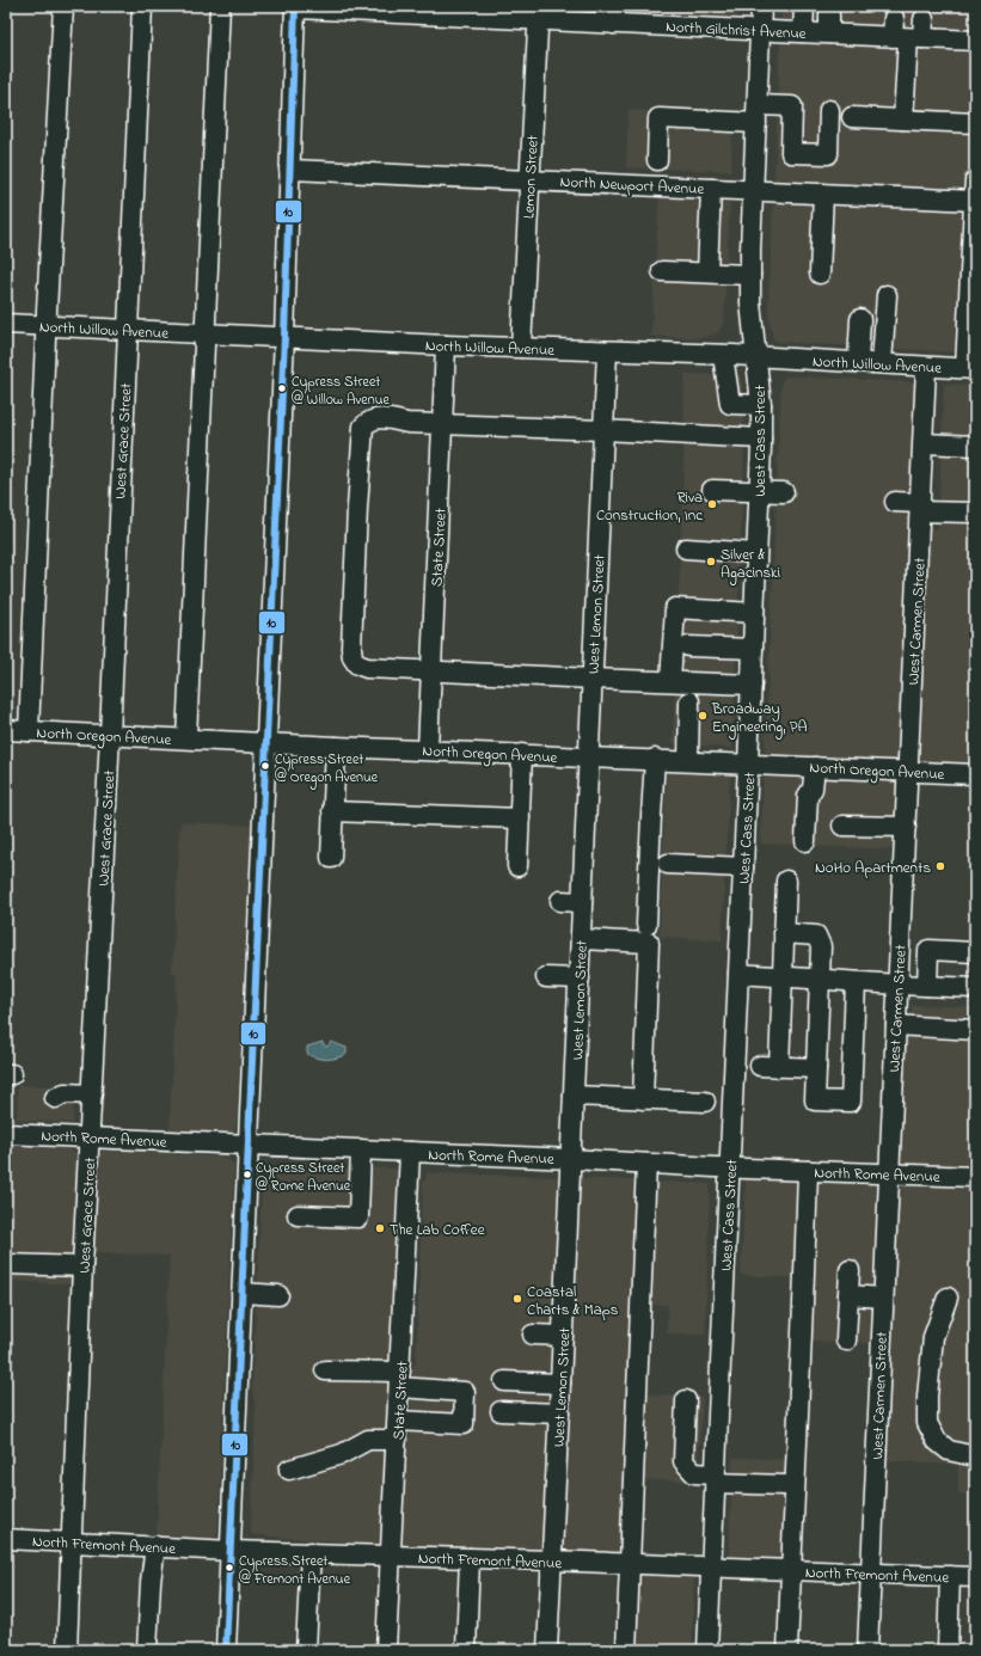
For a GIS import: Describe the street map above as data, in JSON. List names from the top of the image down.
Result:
{
  "streets": {
    "street": [
      "North Gilchrist Avenue",
      "Lemon Street",
      "North Newport Avenue",
      "North Willow Avenue",
      "West Grace Street",
      "West Cass Street",
      "State Street",
      "West Lemon Street",
      "West Carmen Street",
      "North Oregon Avenue",
      "North Rome Avenue",
      "North Fremont Avenue"
    ]
  },
  "crossings": [
    ["North Gilchrist Avenue", "Lemon Street"],
    ["North Gilchrist Avenue", "West Cass Street"],
    ["Lemon Street", "North Newport Avenue"],
    ["Lemon Street", "North Willow Avenue"],
    ["North Newport Avenue", "West Cass Street"],
    ["North Willow Avenue", "West Grace Street"],
    ["North Willow Avenue", "West Cass Street"],
    ["North Willow Avenue", "State Street"],
    ["North Willow Avenue", "West Lemon Street"],
    ["North Willow Avenue", "West Carmen Street"],
    ["West Grace Street", "North Oregon Avenue"],
    ["West Grace Street", "North Rome Avenue"],
    ["West Grace Street", "North Fremont Avenue"],
    ["West Cass Street", "North Oregon Avenue"],
    ["West Cass Street", "North Rome Avenue"],
    ["West Cass Street", "North Fremont Avenue"],
    ["State Street", "North Oregon Avenue"],
    ["State Street", "North Rome Avenue"],
    ["State Street", "North Fremont Avenue"],
    ["West Lemon Street", "North Oregon Avenue"],
    ["West Lemon Street", "North Rome Avenue"],
    ["West Lemon Street", "North Fremont Avenue"],
    ["West Carmen Street", "North Oregon Avenue"],
    ["West Carmen Street", "North Rome Avenue"],
    ["West Carmen Street", "North Fremont Avenue"]
  ],
  "places": [
    "Cypress Street @ Willow Avenue",
    "Riva Construction, Inc",
    "Silver & Agacinski",
    "Broadway Engineering, PA",
    "Cypress Street @ Oregon Avenue",
    "NoHo Apartments",
    "Cypress Street @ Rome Avenue",
    "The Lab Coffee",
    "Coastal Charts & Maps",
    "Cypress Street @ Fremont Avenue"
  ],
  "lines": ["transit line 10"]
}
